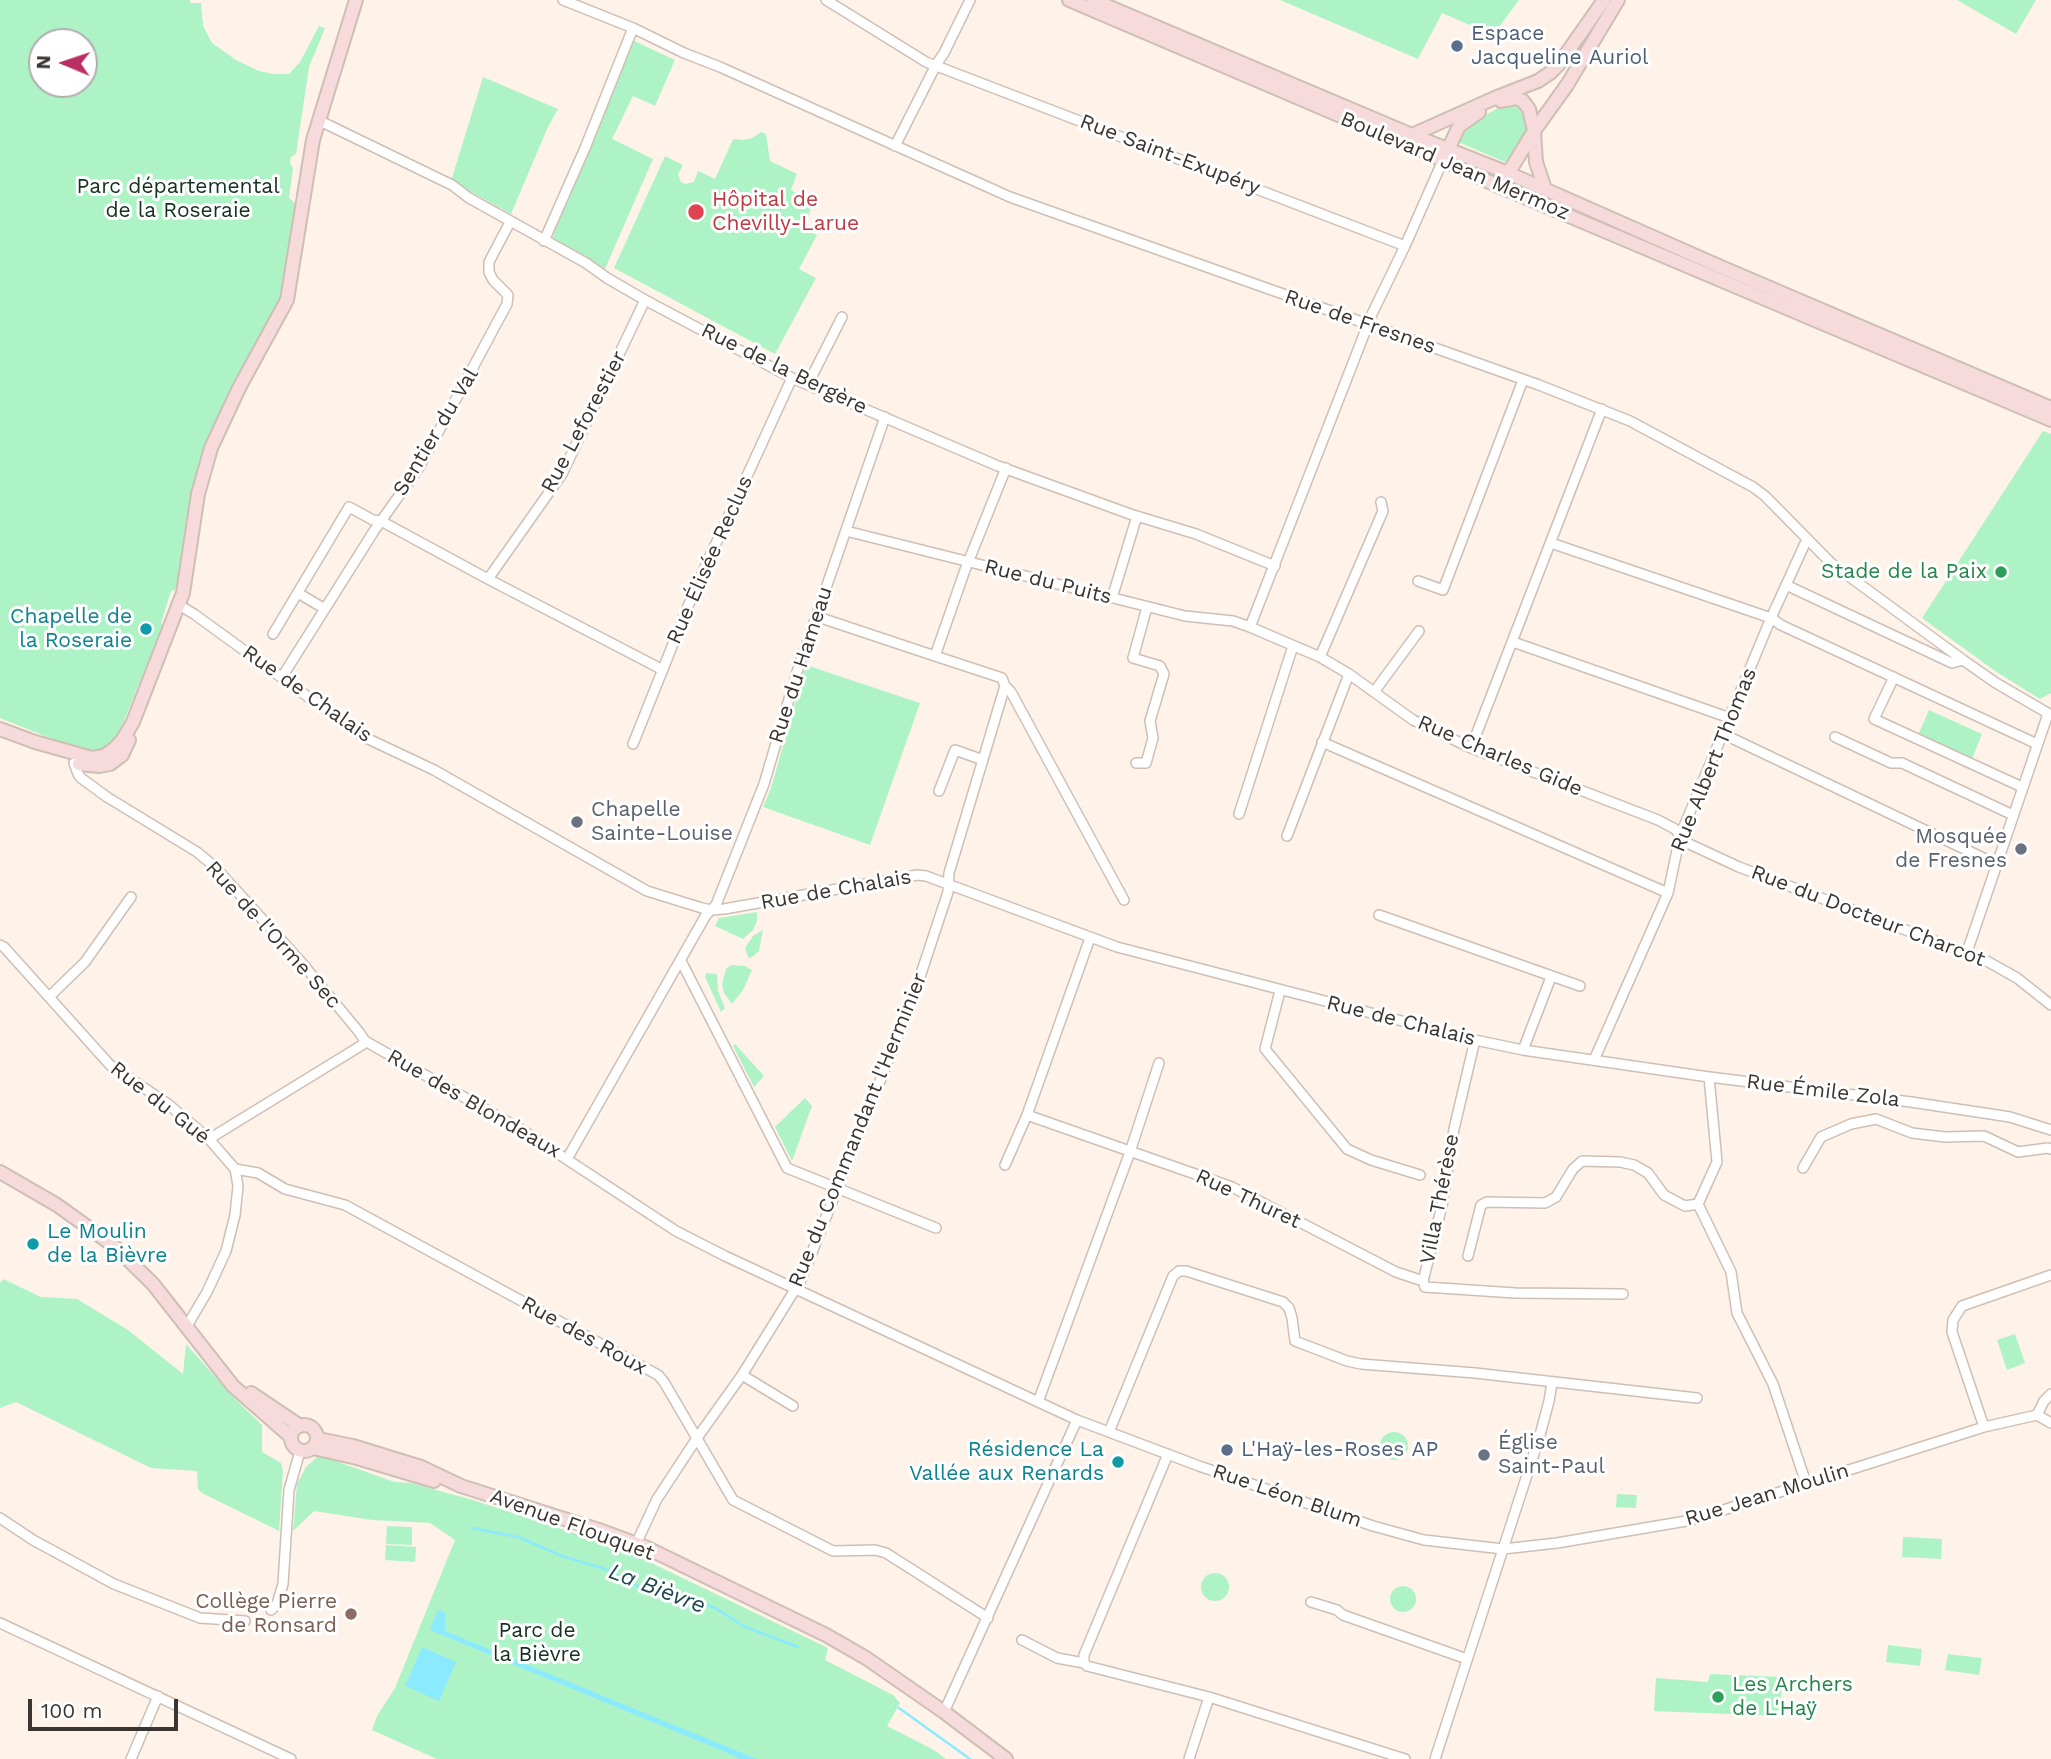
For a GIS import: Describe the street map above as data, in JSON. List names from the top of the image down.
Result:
{
  "streets": {
    "main road": ["Boulevard Jean Mermoz", "Avenue Flouquet"],
    "street": [
      "Rue Saint-Exupéry",
      "Rue de Fresnes",
      "Rue de la Bergère",
      "Rue Leforestier",
      "Sentier du Val",
      "Rue Élisée Reclus",
      "Rue du Puits",
      "Rue du Hameau",
      "Rue de Chalais",
      "Rue Charles Gide",
      "Rue Albert Thomas",
      "Rue du Docteur Charcot",
      "Rue de l'Orme Sec",
      "Rue Émile Zola",
      "Rue du Gué",
      "Rue des Blondeaux",
      "Rue du Commandant l'Herminier",
      "Rue Thuret",
      "Villa Thérèse",
      "Rue des Roux",
      "Rue Jean Moulin",
      "Rue Léon Blum"
    ]
  },
  "crossings": [
    ["Rue de Fresnes", "Rue Albert Thomas"],
    ["Rue de la Bergère", "Rue Leforestier"],
    ["Rue de la Bergère", "Sentier du Val"],
    ["Rue de la Bergère", "Rue Élisée Reclus"],
    ["Rue de la Bergère", "Rue du Hameau"],
    ["Rue du Puits", "Rue du Hameau"],
    ["Rue du Puits", "Rue Charles Gide"],
    ["Rue du Hameau", "Rue de Chalais"],
    ["Rue du Hameau", "Rue des Blondeaux"],
    ["Rue de Chalais", "Rue Albert Thomas"],
    ["Rue de Chalais", "Rue Émile Zola"],
    ["Rue de Chalais", "Rue des Blondeaux"],
    ["Rue de Chalais", "Rue du Commandant l'Herminier"],
    ["Rue de Chalais", "Villa Thérèse"],
    ["Rue Charles Gide", "Rue Albert Thomas"],
    ["Rue Charles Gide", "Rue du Docteur Charcot"],
    ["Rue Albert Thomas", "Rue du Docteur Charcot"],
    ["Rue Albert Thomas", "Rue Émile Zola"],
    ["Rue de l'Orme Sec", "Rue des Blondeaux"],
    ["Rue du Gué", "Rue des Blondeaux"],
    ["Rue du Gué", "Rue des Roux"],
    ["Rue des Blondeaux", "Rue Léon Blum"],
    ["Rue du Commandant l'Herminier", "Rue des Roux"],
    ["Rue du Commandant l'Herminier", "Rue Léon Blum"],
    ["Rue du Commandant l'Herminier", "Avenue Flouquet"],
    ["Rue Thuret", "Villa Thérèse"],
    ["Rue Jean Moulin", "Rue Léon Blum"]
  ],
  "water": ["La Bièvre"],
  "parks": ["Parc départemental de la Roseraie", "Parc de la Bièvre"],
  "places": [
    "Espace Jacqueline Auriol",
    "Hôpital de Chevilly-Larue",
    "Stade de la Paix",
    "Chapelle de la Roseraie",
    "Chapelle Sainte-Louise",
    "Mosquée de Fresnes",
    "Le Moulin de la Bièvre",
    "L'Haÿ-les-Roses AP",
    "Église Saint-Paul",
    "Résidence La Vallée aux Renards",
    "Collège Pierre de Ronsard",
    "Les Archers de L'Haÿ"
  ],
  "scale_bar": "100 m",
  "north": "left"
}
